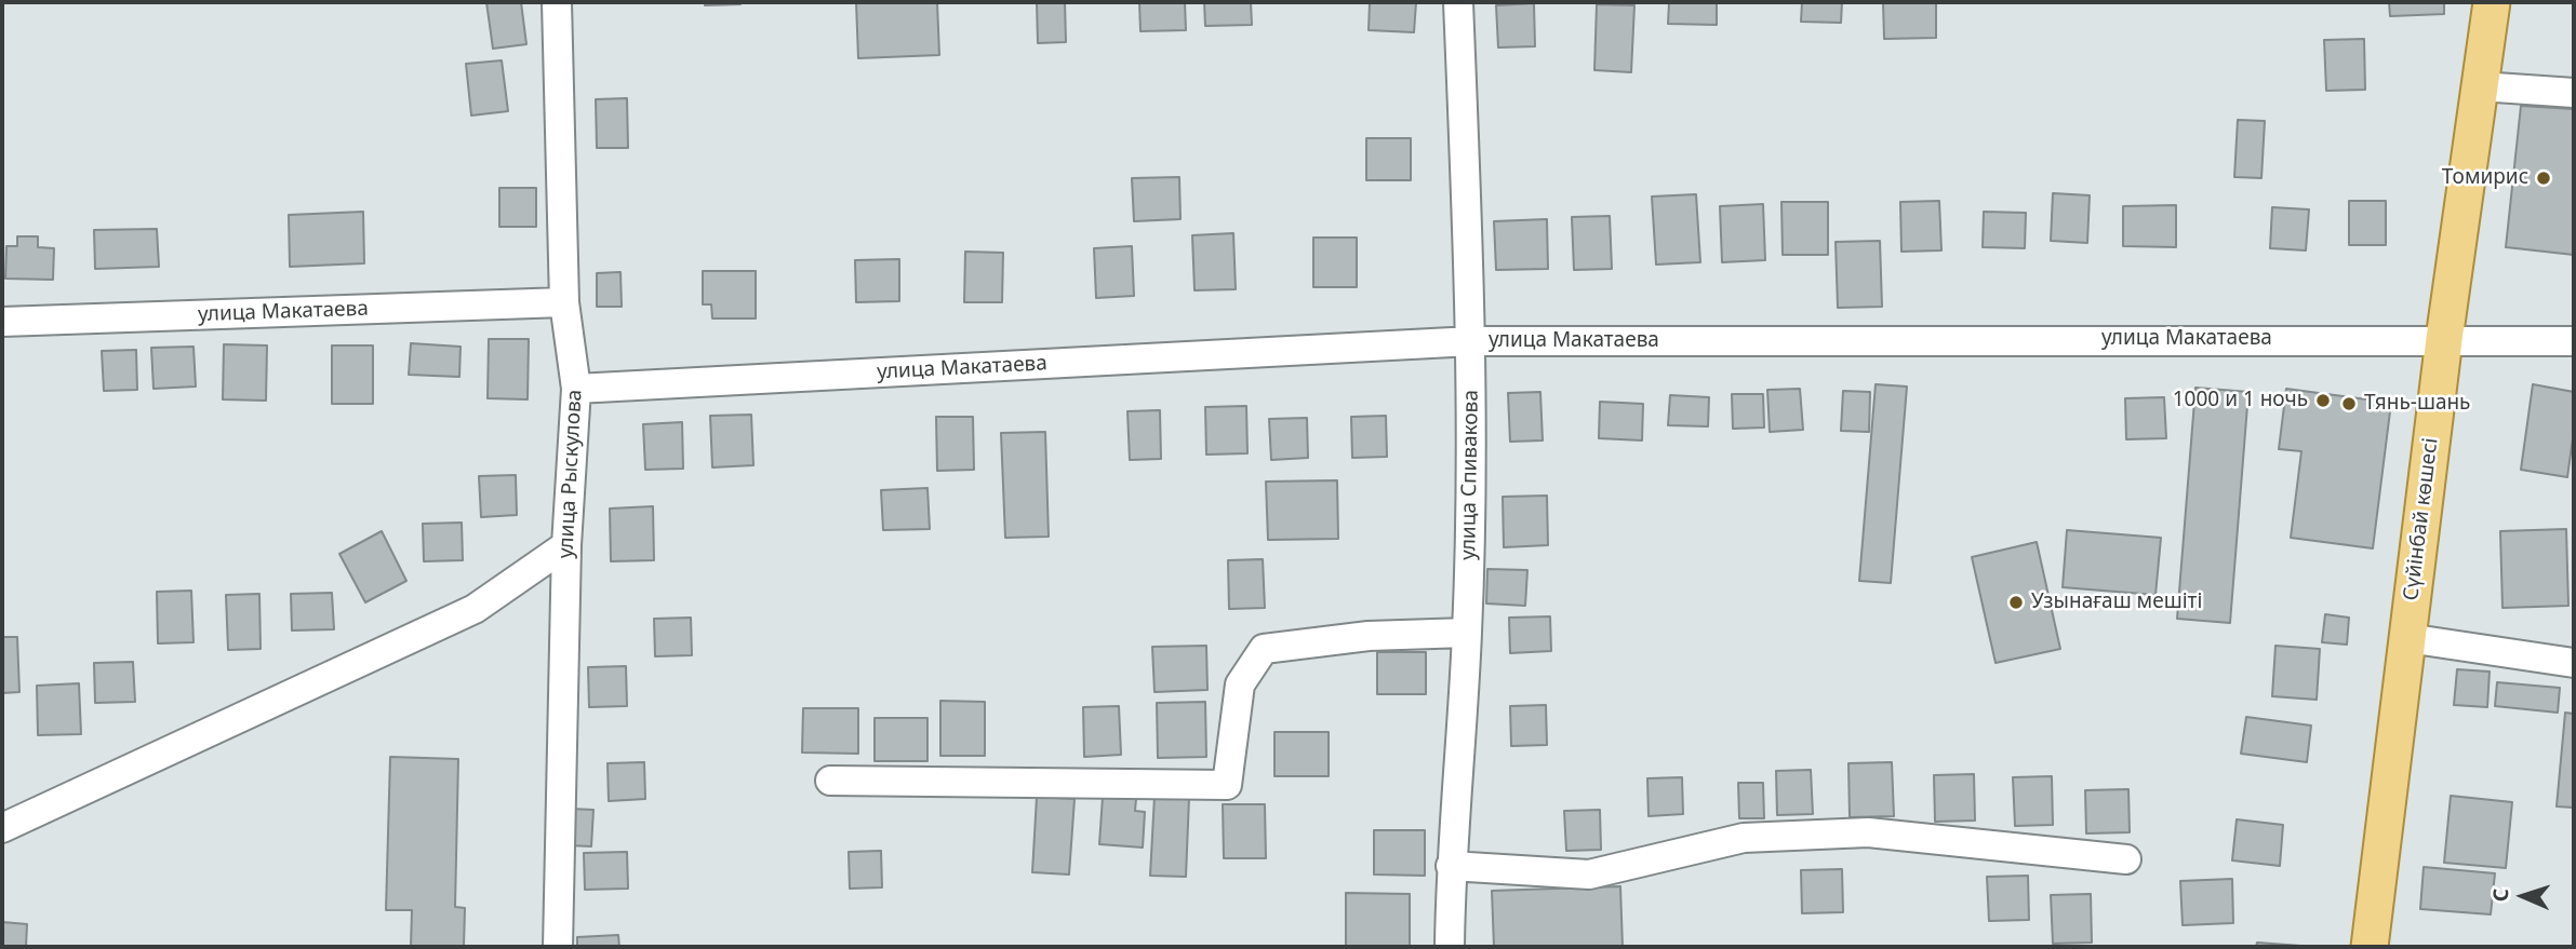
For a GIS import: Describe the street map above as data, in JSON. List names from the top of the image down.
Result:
{
  "streets": {
    "main road": ["Сүйінбай көшесі"],
    "street": ["улица Макатаева", "улица Рыскулова", "улица Спивакова"]
  },
  "crossings": [
    ["улица Макатаева", "улица Рыскулова"],
    ["улица Макатаева", "улица Спивакова"],
    ["улица Макатаева", "Сүйінбай көшесі"]
  ],
  "places": [
    "Томирис",
    "1000 и 1 ночь",
    "Тянь-шань",
    "Узынағаш мешіті"
  ],
  "north": "left"
}
